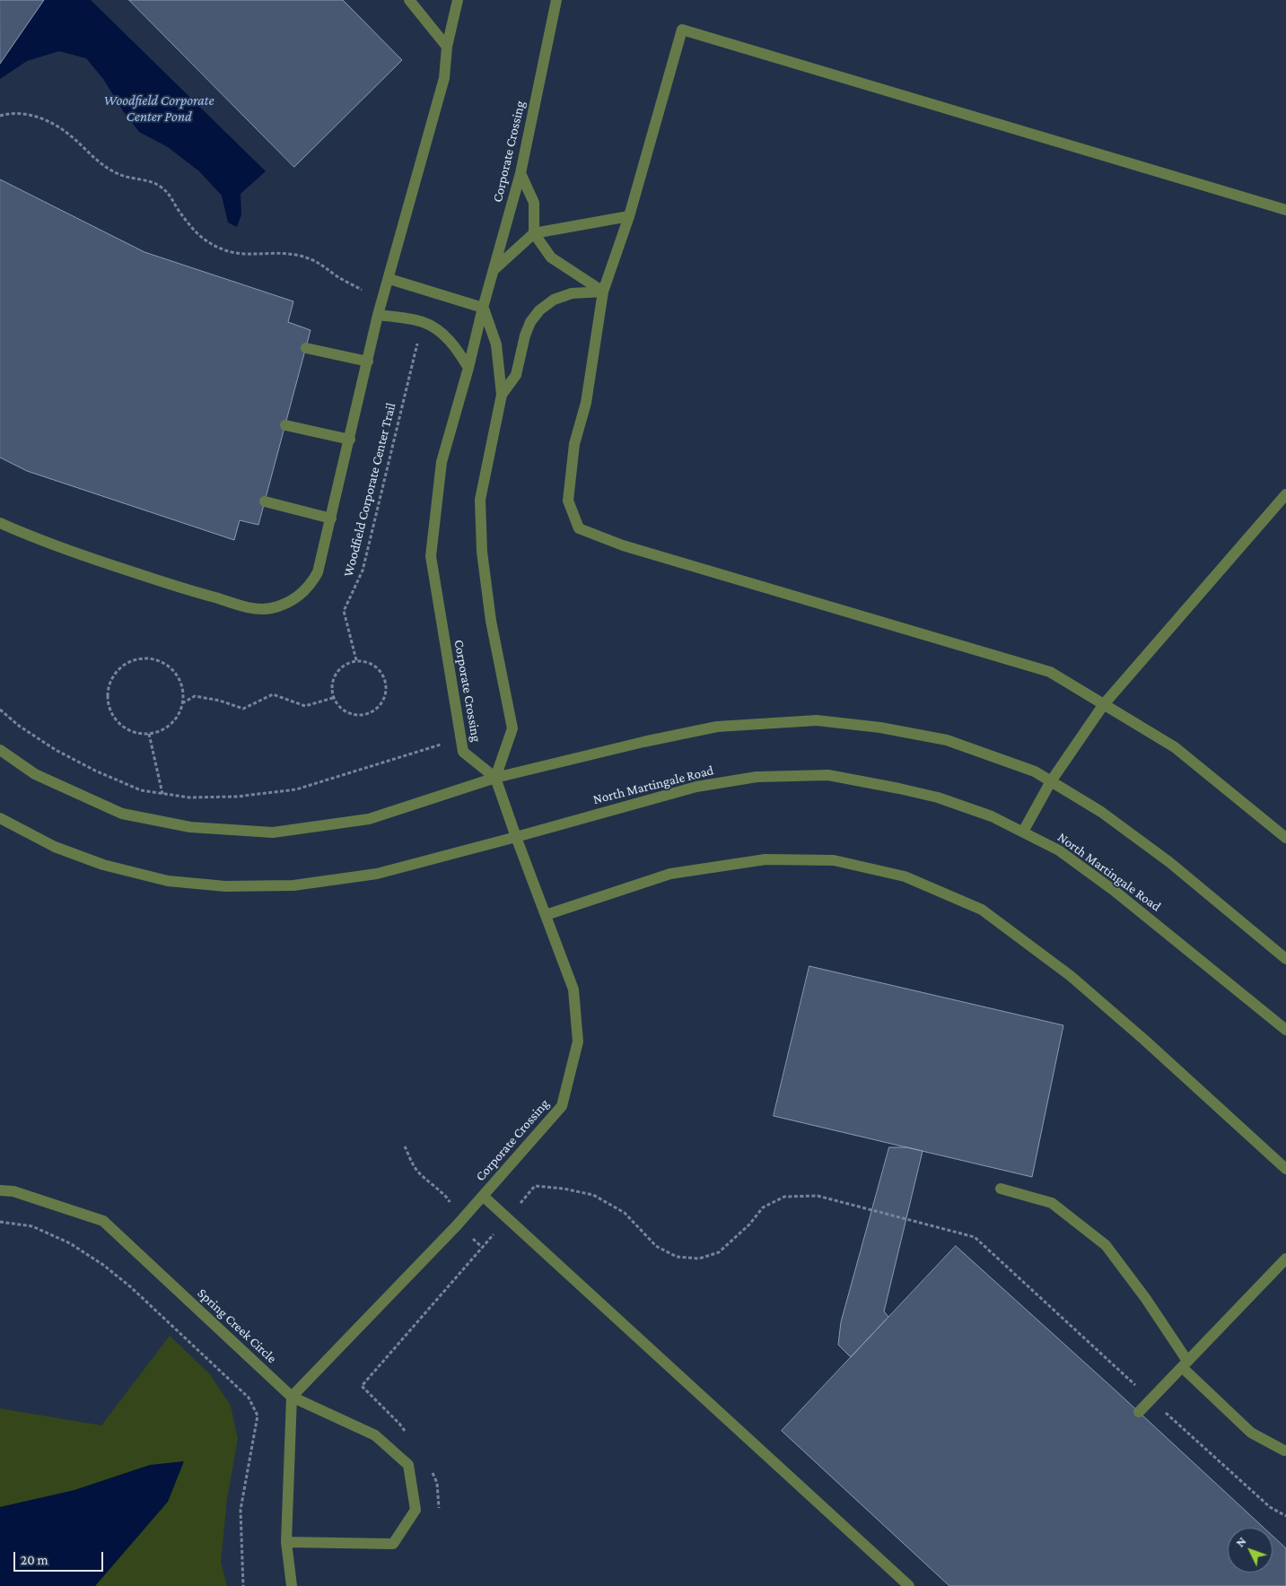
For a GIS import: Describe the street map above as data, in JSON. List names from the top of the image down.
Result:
{
  "streets": {
    "street": ["Corporate Crossing", "North Martingale Road", "Spring Creek Circle"],
    "path": ["Woodfield Corporate Center Trail"]
  },
  "crossings": [
    ["Corporate Crossing", "North Martingale Road"],
    ["Corporate Crossing", "Spring Creek Circle"]
  ],
  "water": ["Woodfield Corporate Center Pond"],
  "scale_bar": "20 m",
  "north": "top left"
}
